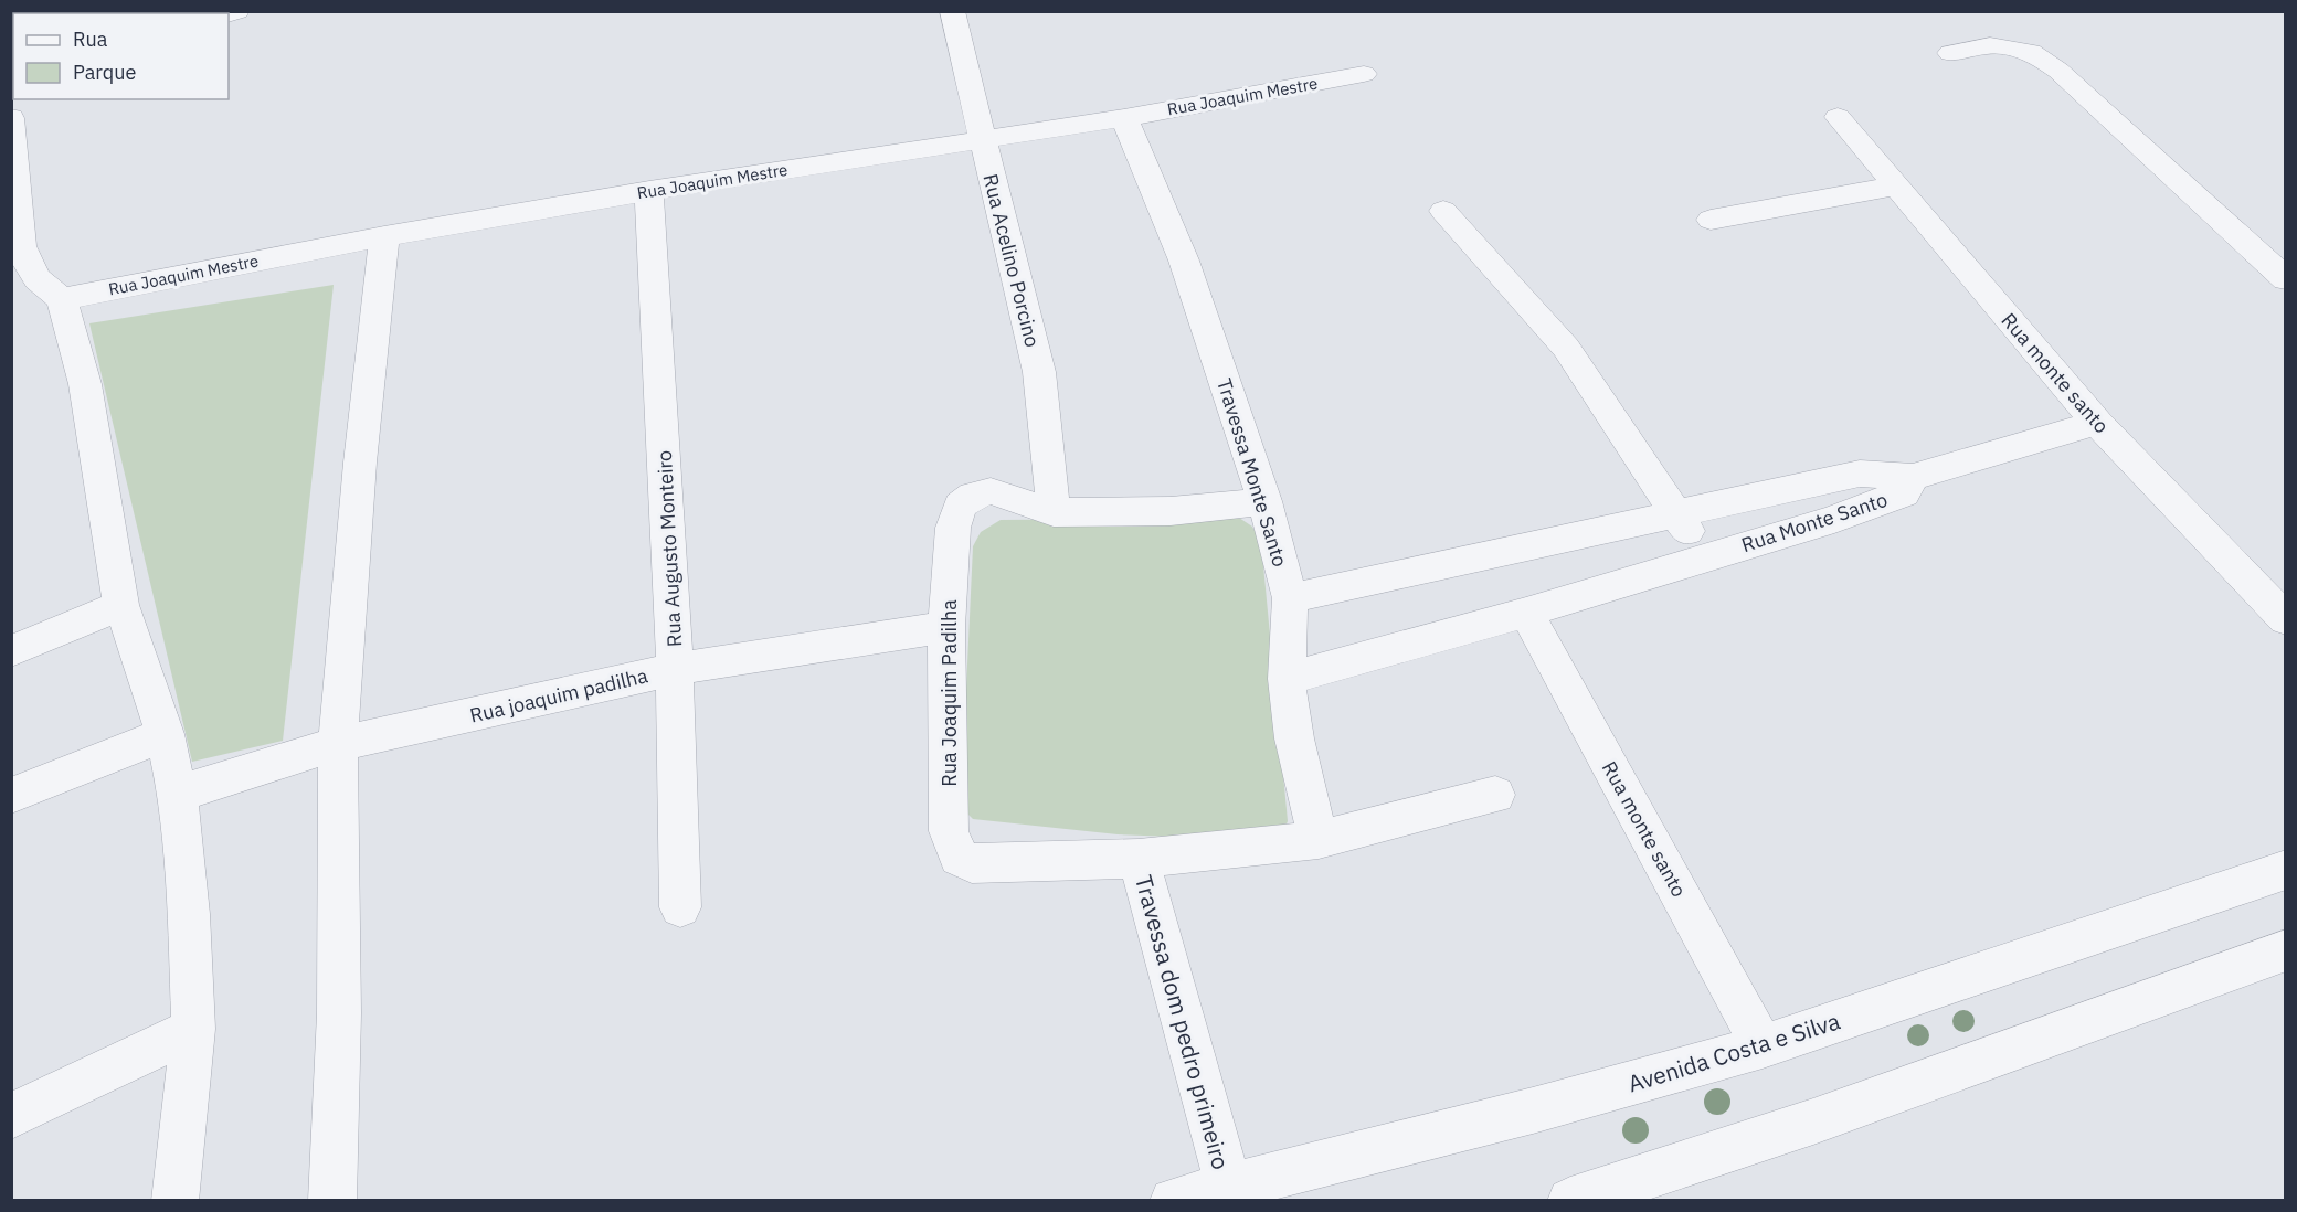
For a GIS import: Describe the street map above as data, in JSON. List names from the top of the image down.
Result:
{
  "streets": {
    "street": [
      "Rua Joaquim Mestre",
      "Rua Acelino Porcino",
      "Rua monte santo",
      "Travessa Monte Santo",
      "Rua Monte Santo",
      "Rua Augusto Monteiro",
      "Rua Joaquim Padilha",
      "Rua joaquim padilha",
      "Travessa dom pedro primeiro",
      "Avenida Costa e Silva"
    ]
  },
  "crossings": [
    ["Rua Joaquim Mestre", "Rua Acelino Porcino"],
    ["Rua Joaquim Mestre", "Travessa Monte Santo"],
    ["Rua Joaquim Mestre", "Rua Augusto Monteiro"],
    ["Rua Acelino Porcino", "Rua Joaquim Padilha"],
    ["Rua monte santo", "Rua Monte Santo"],
    ["Rua monte santo", "Avenida Costa e Silva"],
    ["Travessa Monte Santo", "Rua Monte Santo"],
    ["Travessa Monte Santo", "Travessa dom pedro primeiro"],
    ["Rua Augusto Monteiro", "Rua joaquim padilha"],
    ["Rua Joaquim Padilha", "Rua joaquim padilha"],
    ["Rua Joaquim Padilha", "Travessa dom pedro primeiro"],
    ["Travessa dom pedro primeiro", "Avenida Costa e Silva"]
  ],
  "legend": ["Rua", "Parque"]
}
